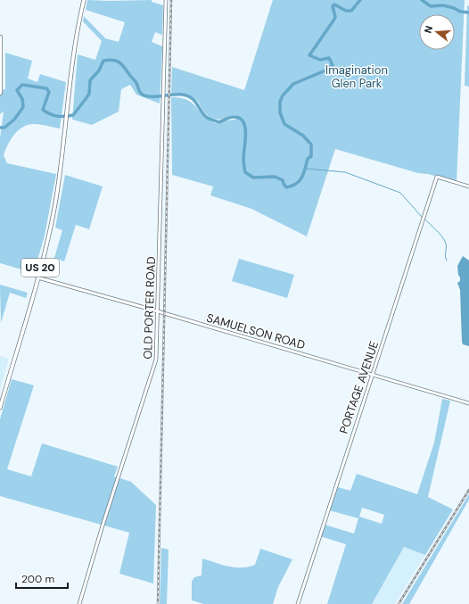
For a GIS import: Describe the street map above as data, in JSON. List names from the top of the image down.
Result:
{
  "streets": {
    "main road": ["US 20"],
    "street": ["OLD PORTER ROAD", "SAMUELSON ROAD", "PORTAGE AVENUE"]
  },
  "crossings": [
    ["US 20", "SAMUELSON ROAD"],
    ["OLD PORTER ROAD", "SAMUELSON ROAD"],
    ["SAMUELSON ROAD", "PORTAGE AVENUE"]
  ],
  "parks": ["Imagination Glen Park"],
  "scale_bar": "200 m",
  "north": "left"
}
